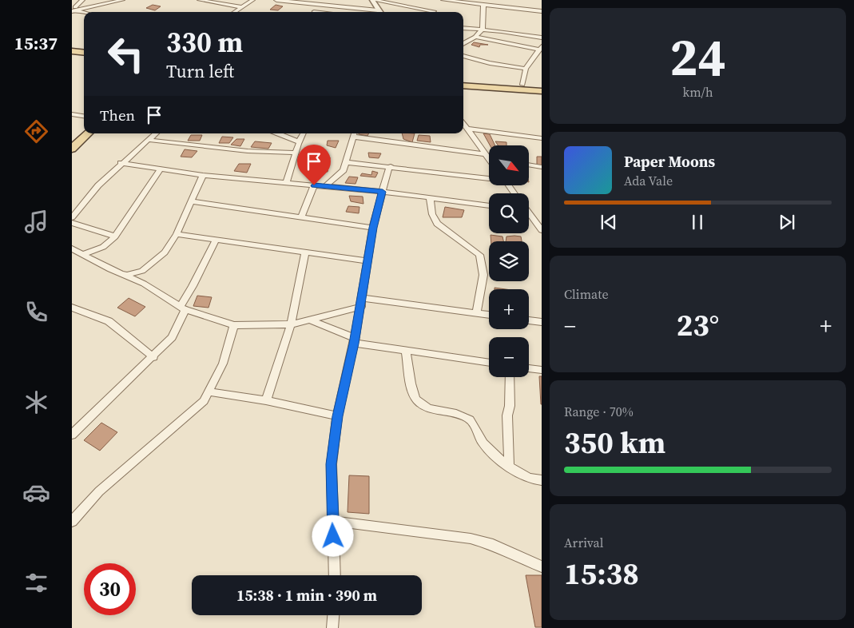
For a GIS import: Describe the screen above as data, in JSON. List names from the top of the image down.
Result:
{
  "north": "bottom right",
  "page": {
    "tabs": "15:37",
    "tile": [
      ["24", "km/h"],
      "Climate",
      ["Range · 70%", "350 km"],
      ["Arrival", "15:38"]
    ],
    "turn": ["330 m", "Turn left"],
    "then": "Then",
    "map_buttons": ["+", "−"],
    "song": ["Paper Moons", "Ada Vale"],
    "heat": ["−", "23°", "+"],
    "limit": "30",
    "trip": "15:38 · 1 min · 390 m"
  }
}
